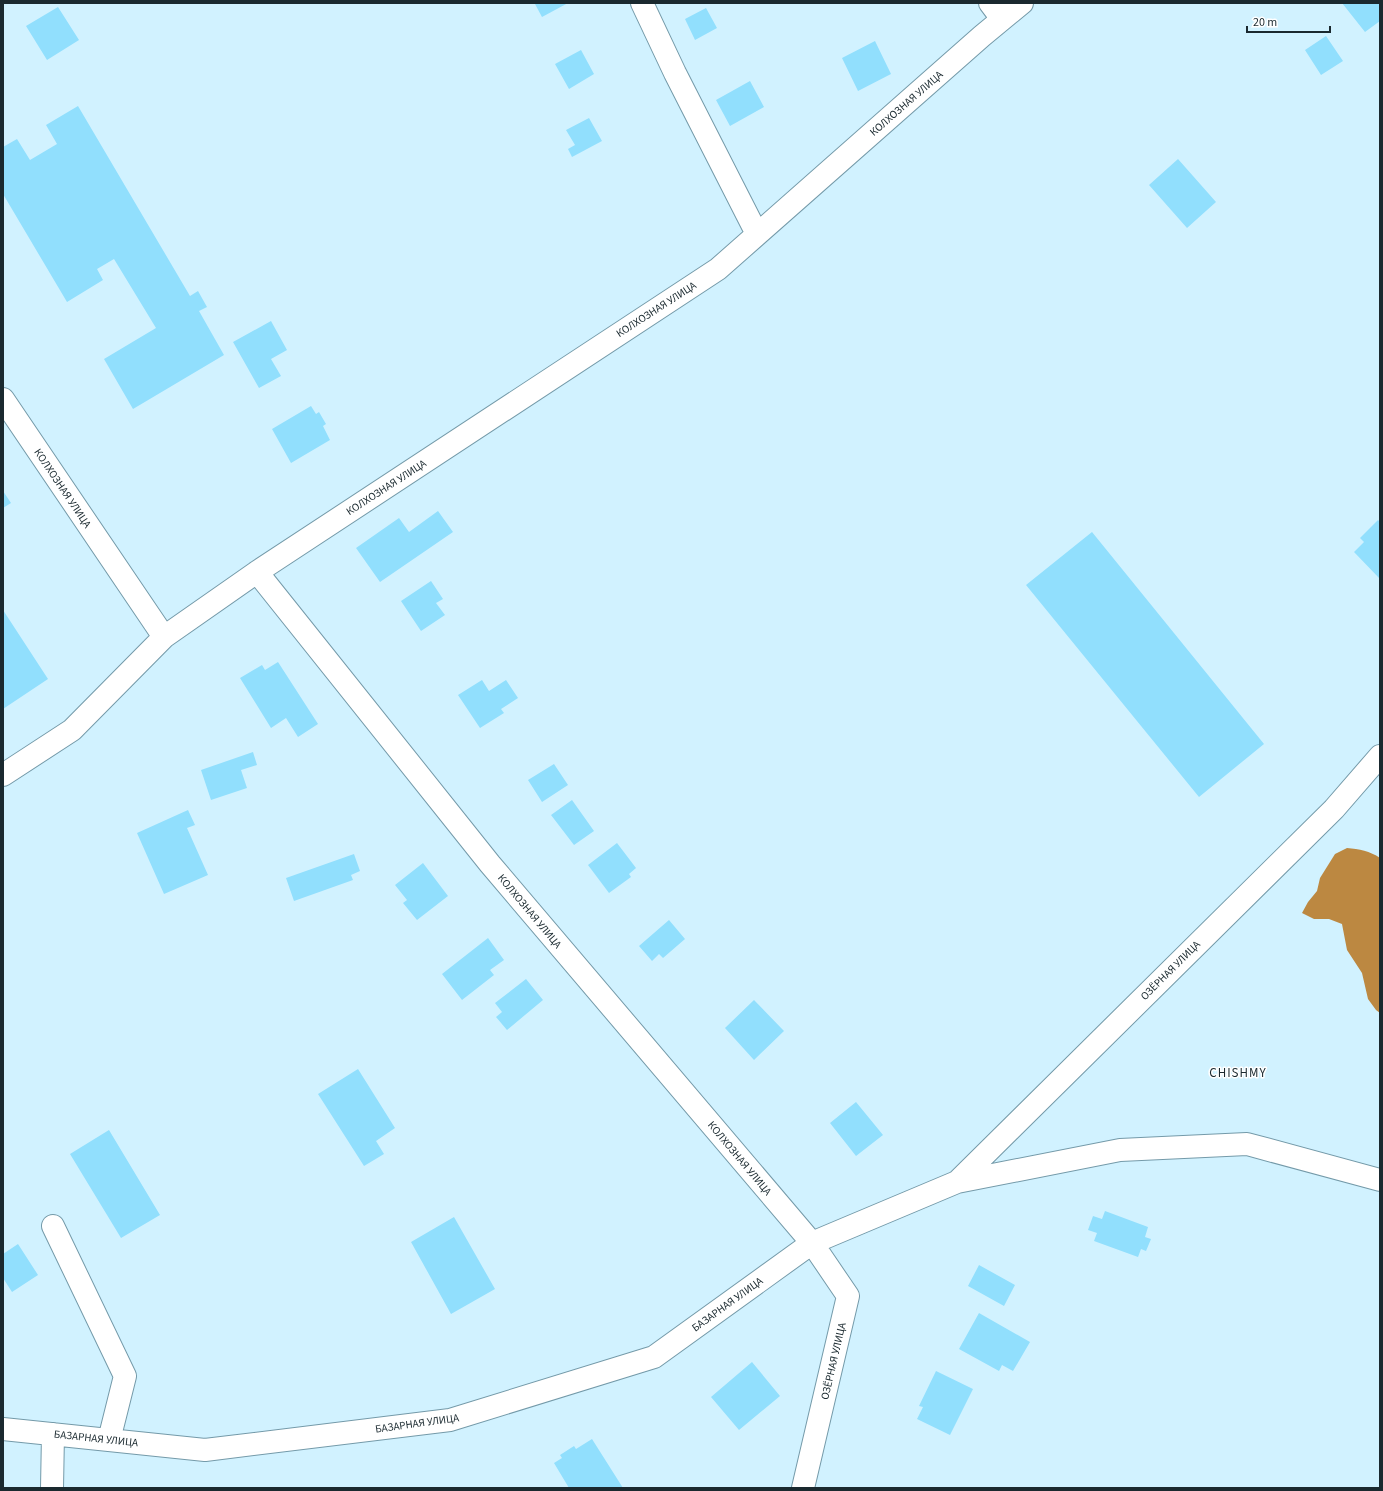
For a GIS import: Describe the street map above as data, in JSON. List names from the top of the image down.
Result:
{
  "streets": {
    "street": ["КОЛХОЗНАЯ УЛИЦА", "ОЗЁРНАЯ УЛИЦА", "БАЗАРНАЯ УЛИЦА"]
  },
  "crossings": [
    ["КОЛХОЗНАЯ УЛИЦА", "ОЗЁРНАЯ УЛИЦА"],
    ["КОЛХОЗНАЯ УЛИЦА", "БАЗАРНАЯ УЛИЦА"],
    ["ОЗЁРНАЯ УЛИЦА", "БАЗАРНАЯ УЛИЦА"]
  ],
  "districts": ["CHISHMY"],
  "scale_bar": "20 m"
}
